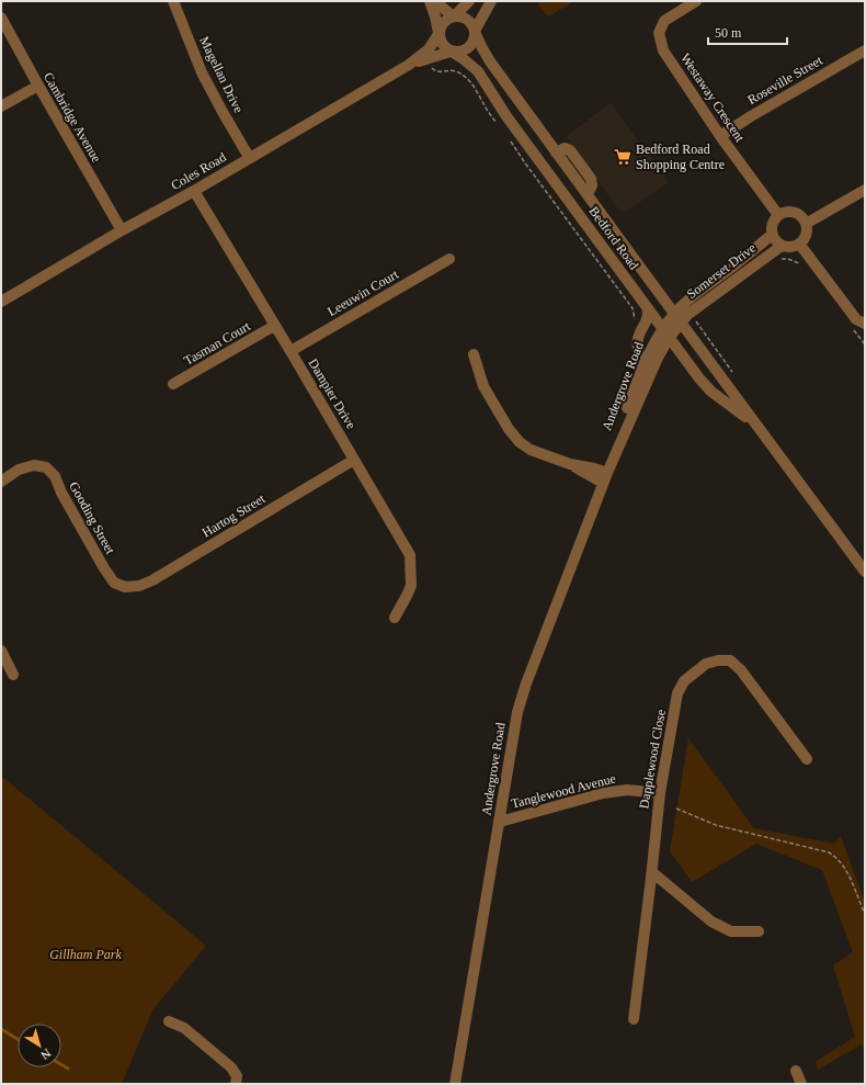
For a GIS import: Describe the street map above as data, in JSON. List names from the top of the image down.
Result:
{
  "streets": {
    "street": [
      "Magellan Drive",
      "Roseville Street",
      "Westaway Crescent",
      "Cambridge Avenue",
      "Coles Road",
      "Bedford Road",
      "Somerset Drive",
      "Leeuwin Court",
      "Tasman Court",
      "Andergrove Road",
      "Dampier Drive",
      "Hartog Street",
      "Gooding Street",
      "Dapplewood Close",
      "Tanglewood Avenue"
    ]
  },
  "crossings": [
    ["Magellan Drive", "Coles Road"],
    ["Roseville Street", "Westaway Crescent"],
    ["Westaway Crescent", "Somerset Drive"],
    ["Cambridge Avenue", "Coles Road"],
    ["Coles Road", "Bedford Road"],
    ["Coles Road", "Dampier Drive"],
    ["Bedford Road", "Somerset Drive"],
    ["Bedford Road", "Andergrove Road"],
    ["Somerset Drive", "Andergrove Road"],
    ["Leeuwin Court", "Dampier Drive"],
    ["Tasman Court", "Dampier Drive"],
    ["Andergrove Road", "Tanglewood Avenue"],
    ["Dampier Drive", "Hartog Street"],
    ["Hartog Street", "Gooding Street"],
    ["Dapplewood Close", "Tanglewood Avenue"]
  ],
  "parks": ["Gillham Park"],
  "places": {
    "supermarket": ["Bedford Road Shopping Centre"]
  },
  "scale_bar": "50 m",
  "north": "bottom right"
}
